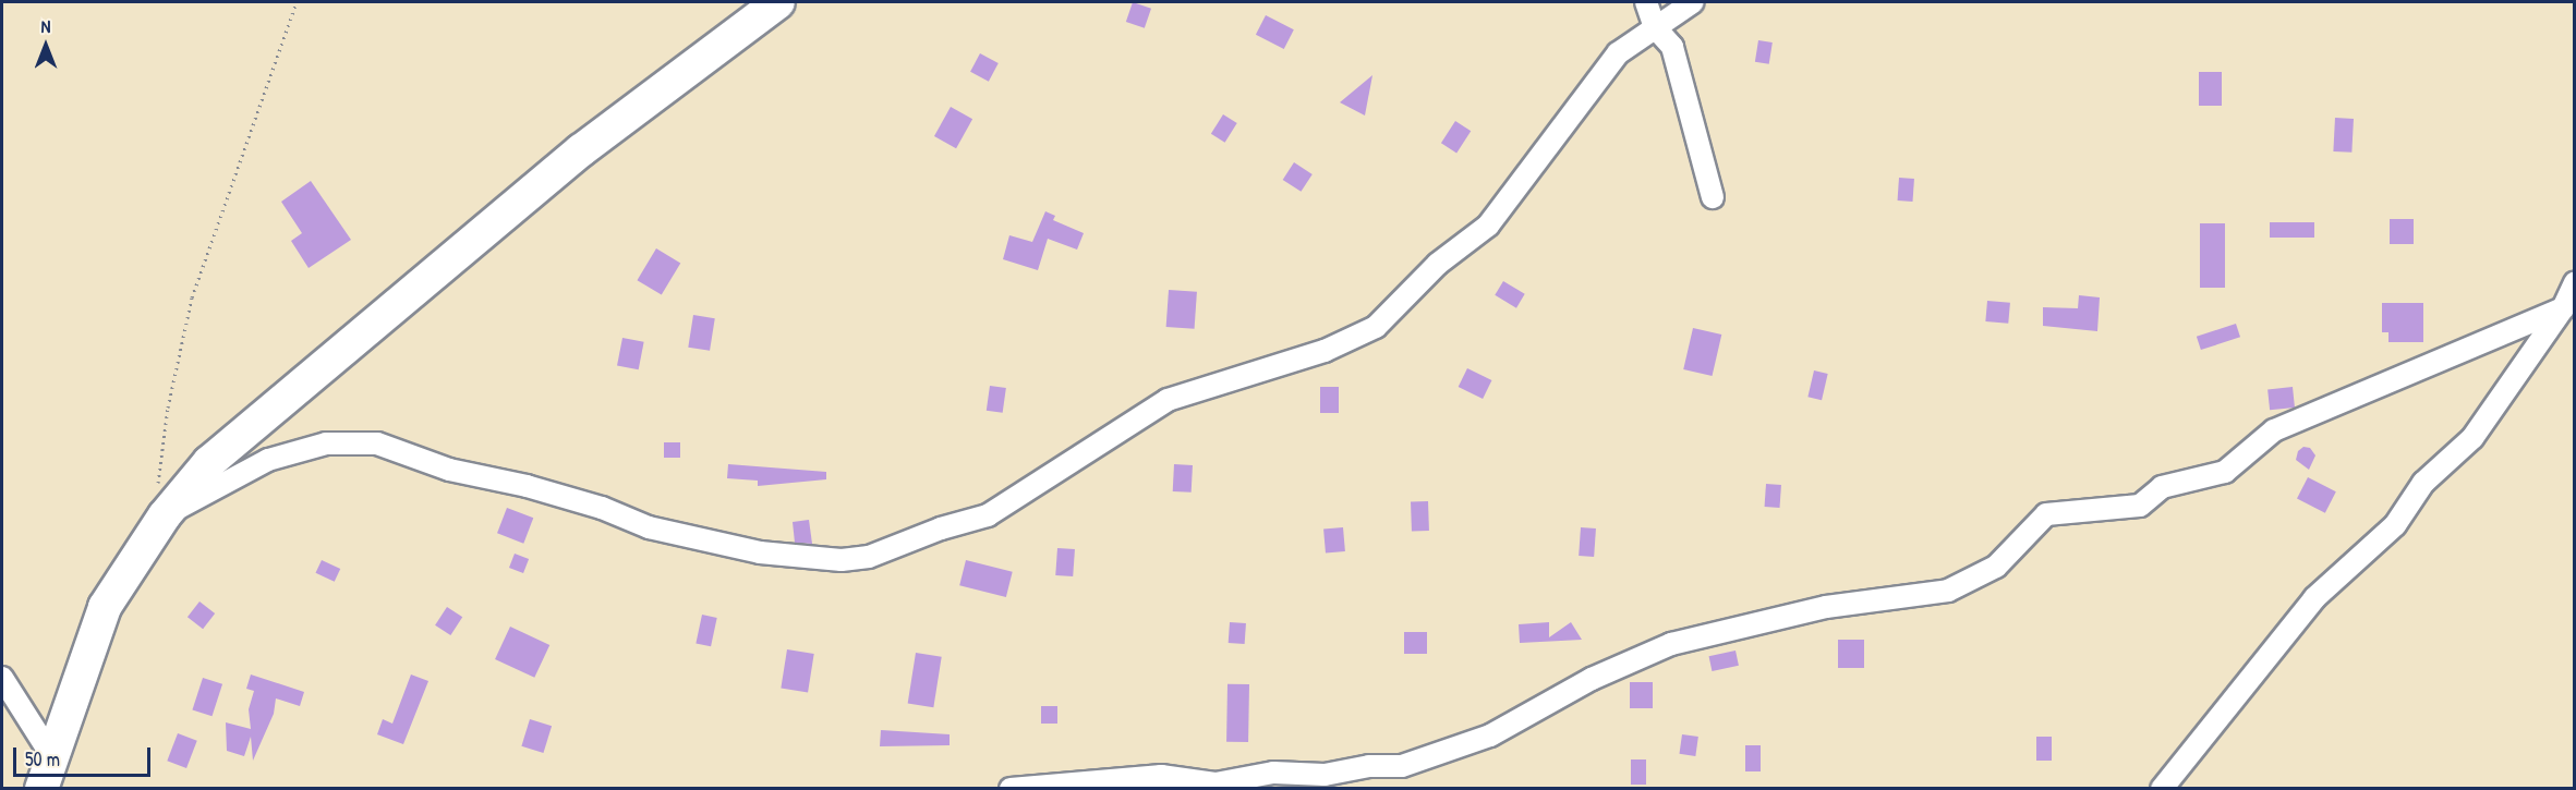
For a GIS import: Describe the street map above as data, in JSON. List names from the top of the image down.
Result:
{
  "scale_bar": "50 m",
  "north": "top"
}
